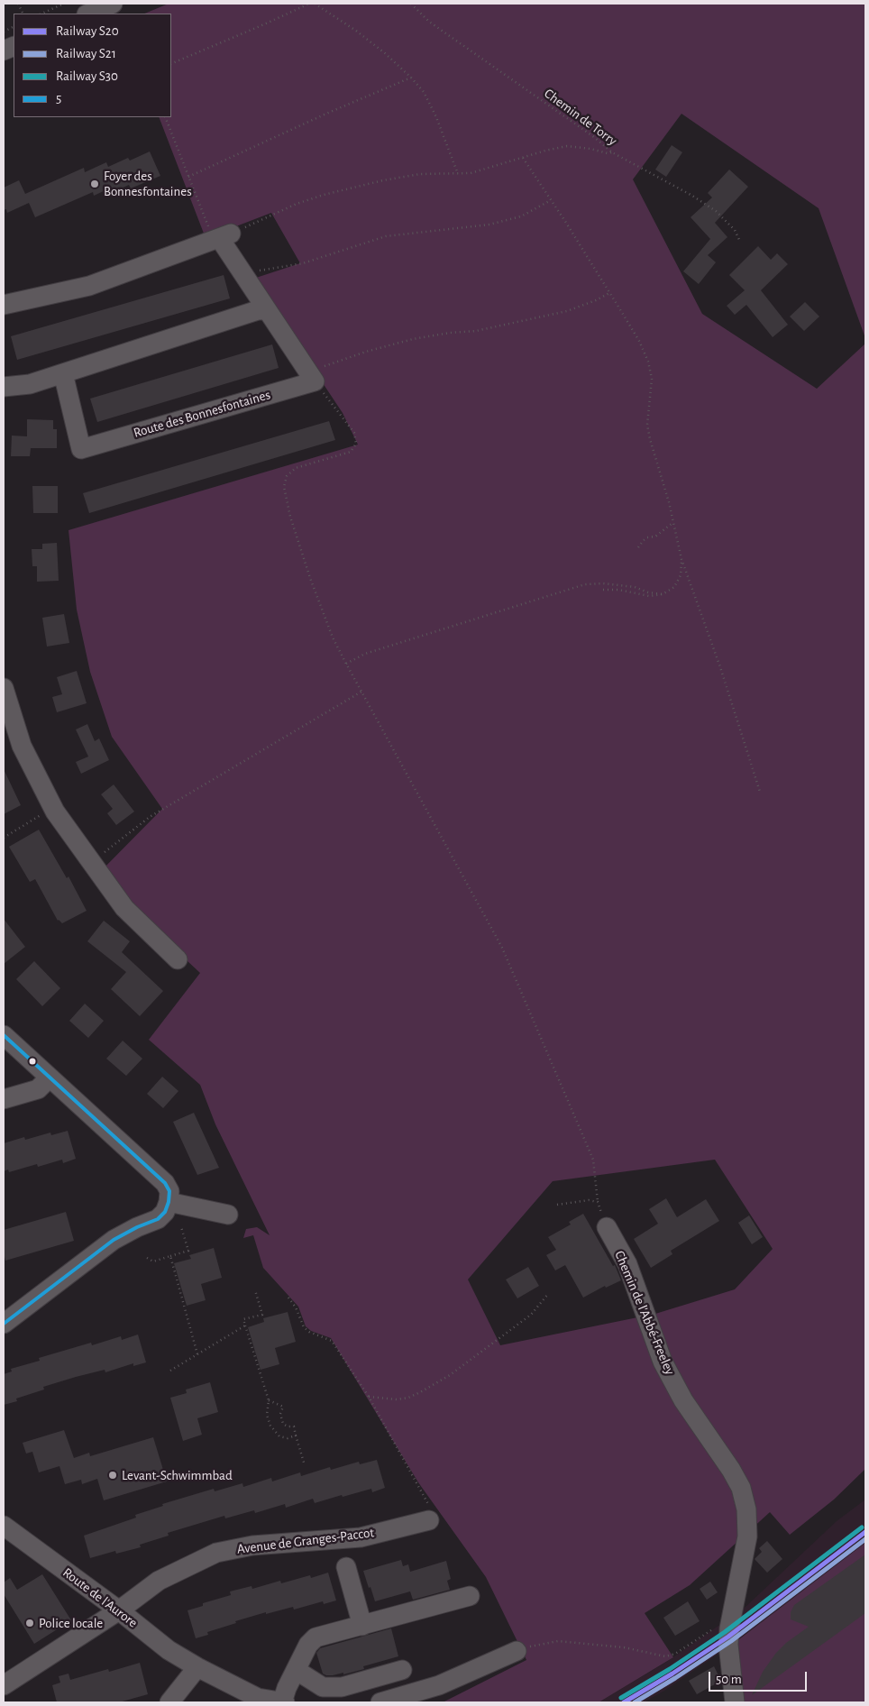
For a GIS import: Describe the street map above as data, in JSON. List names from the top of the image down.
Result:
{
  "streets": {
    "street": [
      "Route des Bonnesfontaines",
      "Chemin de l'Abbé-Freeley",
      "Avenue de Granges-Paccot",
      "Route de l'Aurore"
    ],
    "path": ["Chemin de Torry"]
  },
  "crossings": [
    ["Avenue de Granges-Paccot", "Route de l'Aurore"]
  ],
  "places": ["Foyer des Bonnesfontaines", "Levant-Schwimmbad", "Police locale"],
  "lines": [
    "transit line 5",
    "rail line S30",
    "rail line S20",
    "rail line S21"
  ],
  "legend": [
    "Railway S20",
    "Railway S21",
    "Railway S30",
    "5"
  ],
  "scale_bar": "50 m"
}
